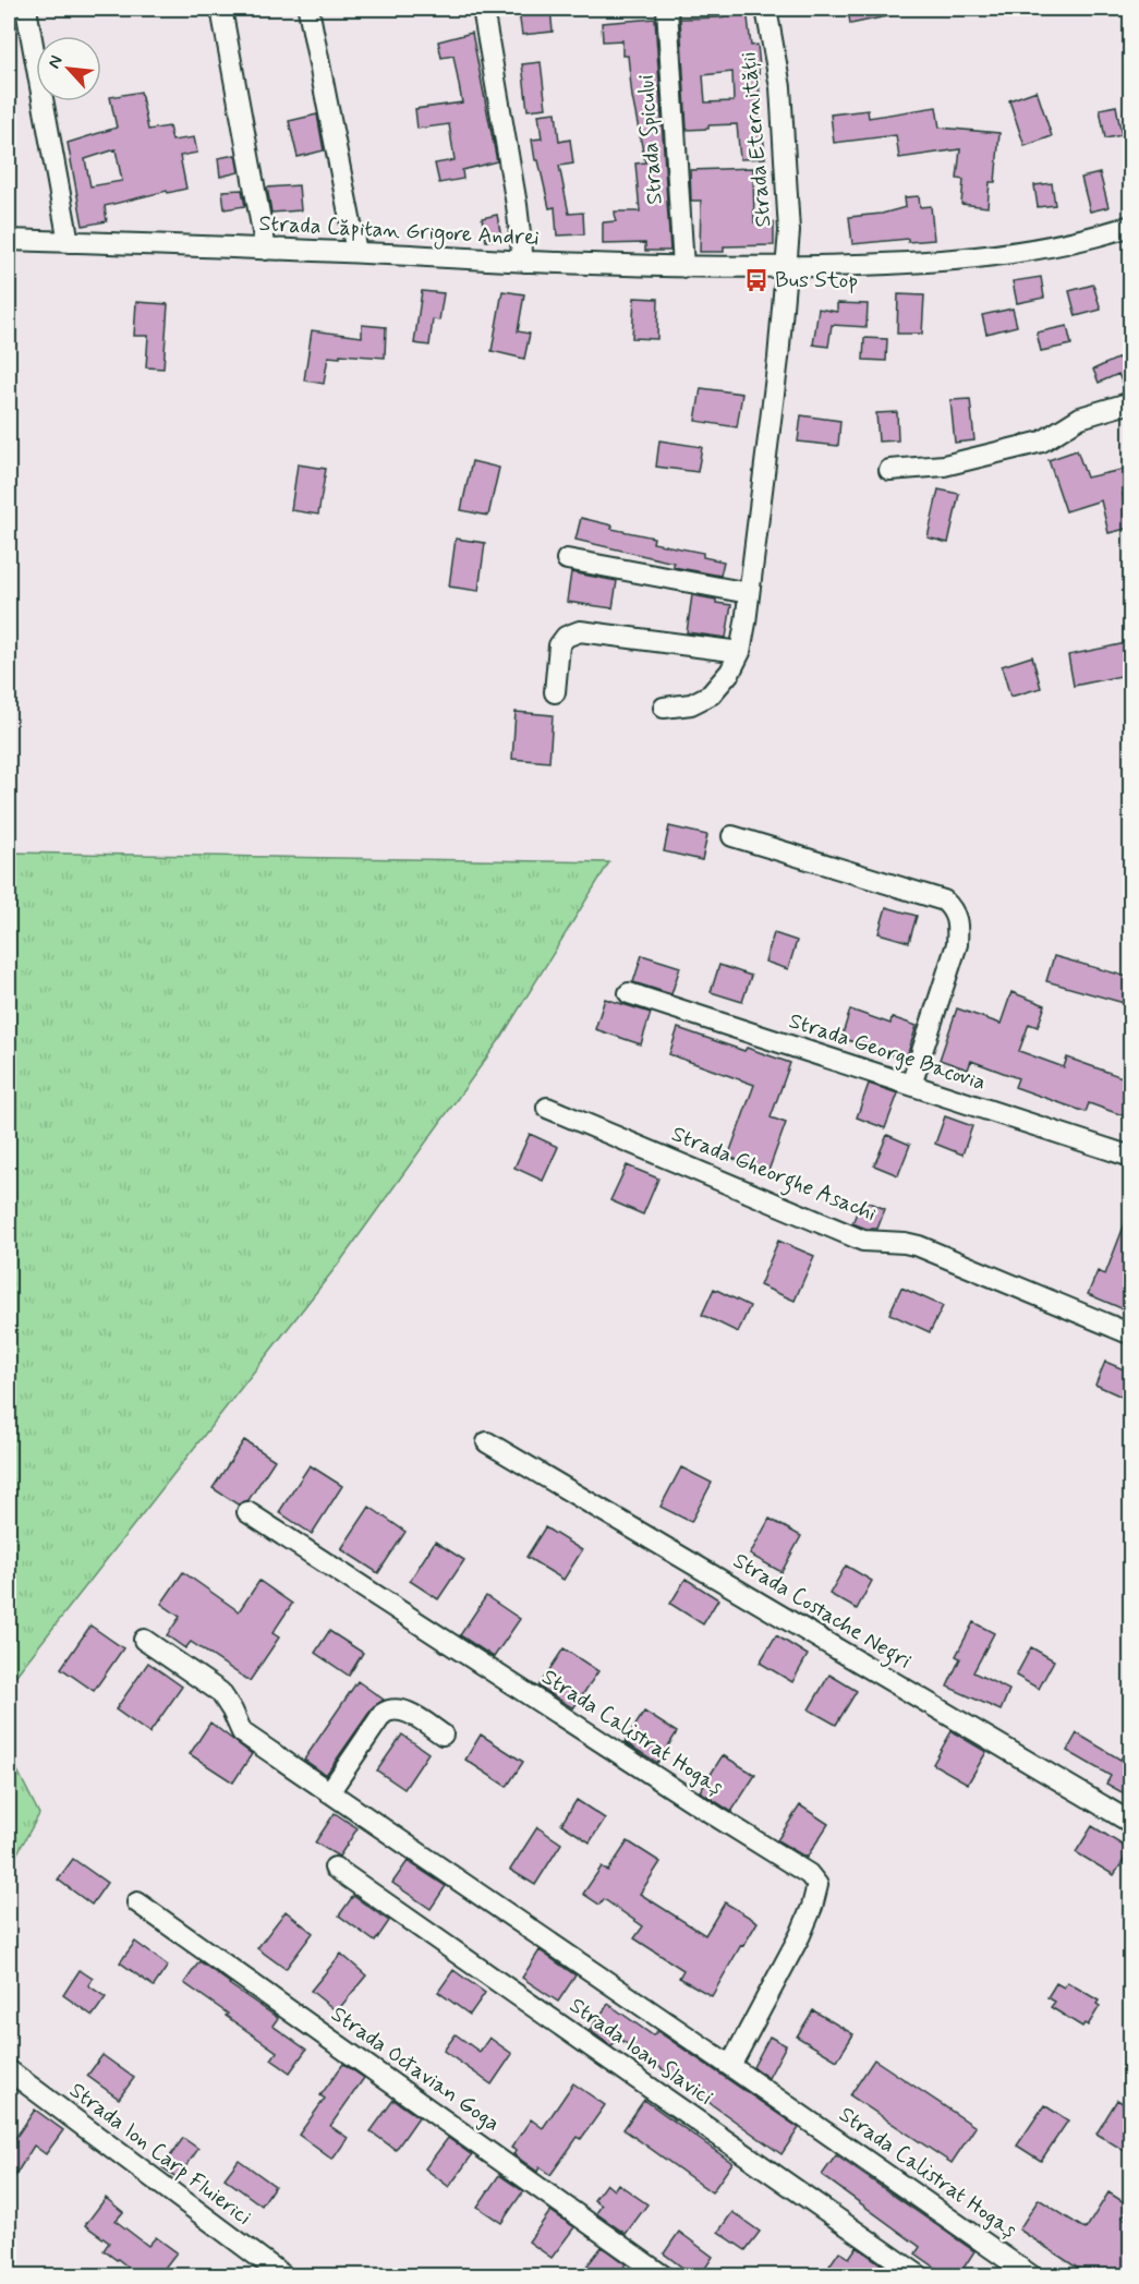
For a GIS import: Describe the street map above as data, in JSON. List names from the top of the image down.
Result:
{
  "streets": {
    "street": [
      "Strada Spicului",
      "Strada Eternității",
      "Strada Căpitan Grigore Andrei",
      "Strada George Bacovia",
      "Strada Gheorghe Asachi",
      "Strada Costache Negri",
      "Strada Calistrat Hogaș",
      "Strada Ioan Slavici",
      "Strada Octavian Goga",
      "Strada Ion Carp Fluierici"
    ]
  },
  "crossings": [
    ["Strada Spicului", "Strada Căpitan Grigore Andrei"],
    ["Strada Eternității", "Strada Căpitan Grigore Andrei"]
  ],
  "places": {
    "bus stop": ["Bus Stop"]
  },
  "north": "top left"
}
